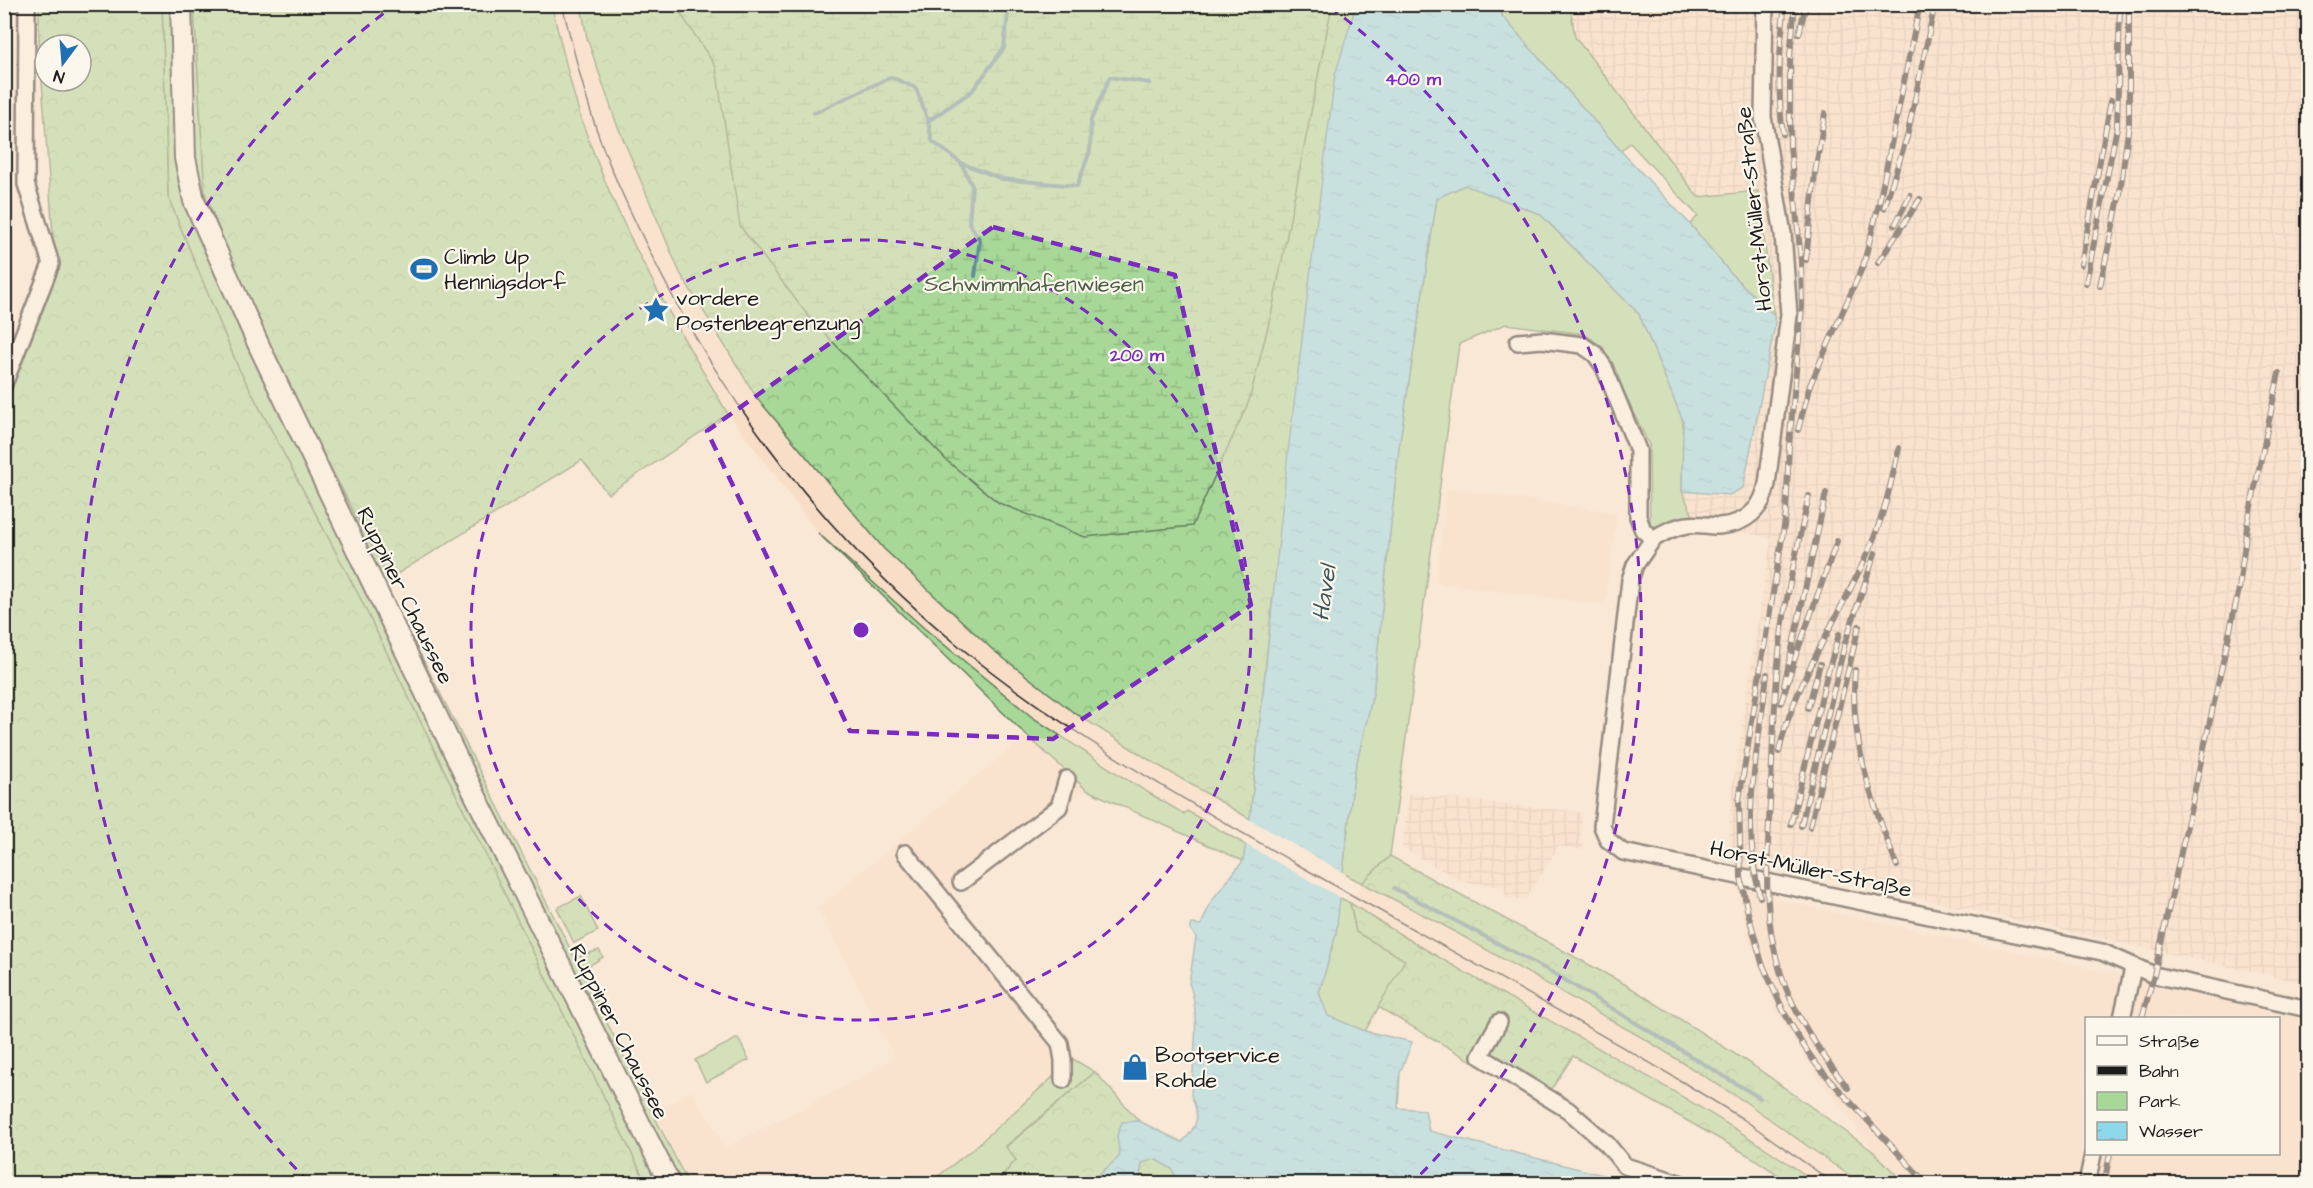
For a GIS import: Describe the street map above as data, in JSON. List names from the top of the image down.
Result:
{
  "streets": {
    "main road": ["Ruppiner Chaussee"],
    "street": ["Horst-Müller-Straße"]
  },
  "water": ["Havel"],
  "parks": ["Schwimmhafenwiesen"],
  "places": {
    "sports": ["Climb Up Hennigsdorf"],
    "place": ["vordere Postenbegrenzung"],
    "shop": ["Bootservice Rohde"]
  },
  "legend": [
    "Straße",
    "Bahn",
    "Park",
    "Wasser"
  ],
  "north": "bottom",
  "rings": ["400 m", "200 m"]
}
